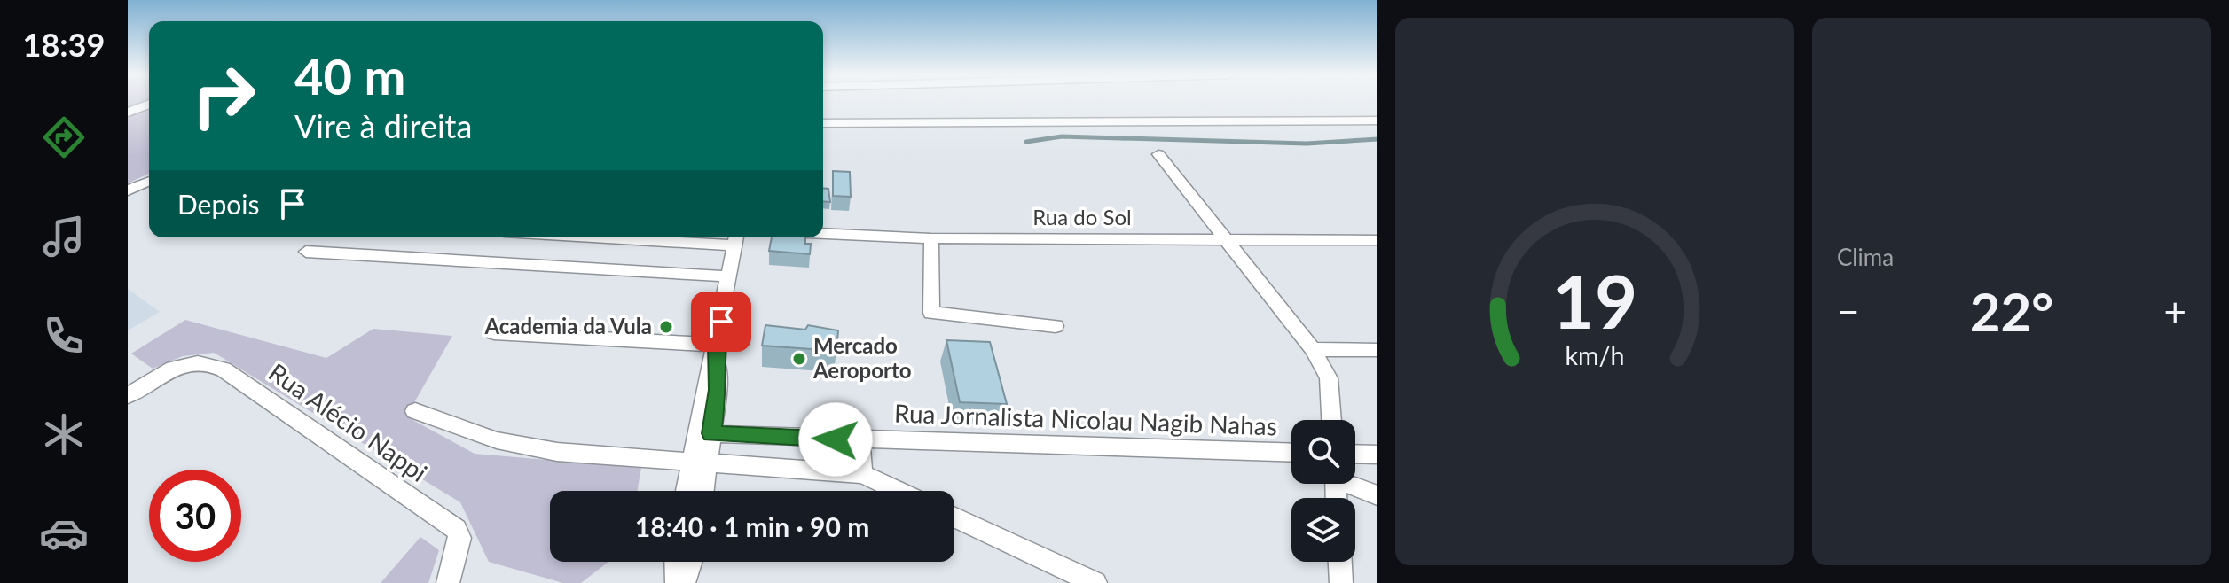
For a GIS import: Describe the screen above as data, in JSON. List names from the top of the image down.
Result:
{
  "streets": {
    "street": ["Rua do Sol", "Rua Jornalista Nicolau Nagib Nahas", "Rua Alécio Nappi"]
  },
  "places": ["Academia da Vula", "Mercado Aeroporto"],
  "page": {
    "tabs": "18:39",
    "tile": "Clima",
    "turn": ["40 m", "Vire à direita"],
    "then": "Depois",
    "heat": ["−", "22°", "+"],
    "limit": "30",
    "trip": "18:40 · 1 min · 90 m",
    "gauge": ["19", "km/h"]
  }
}
